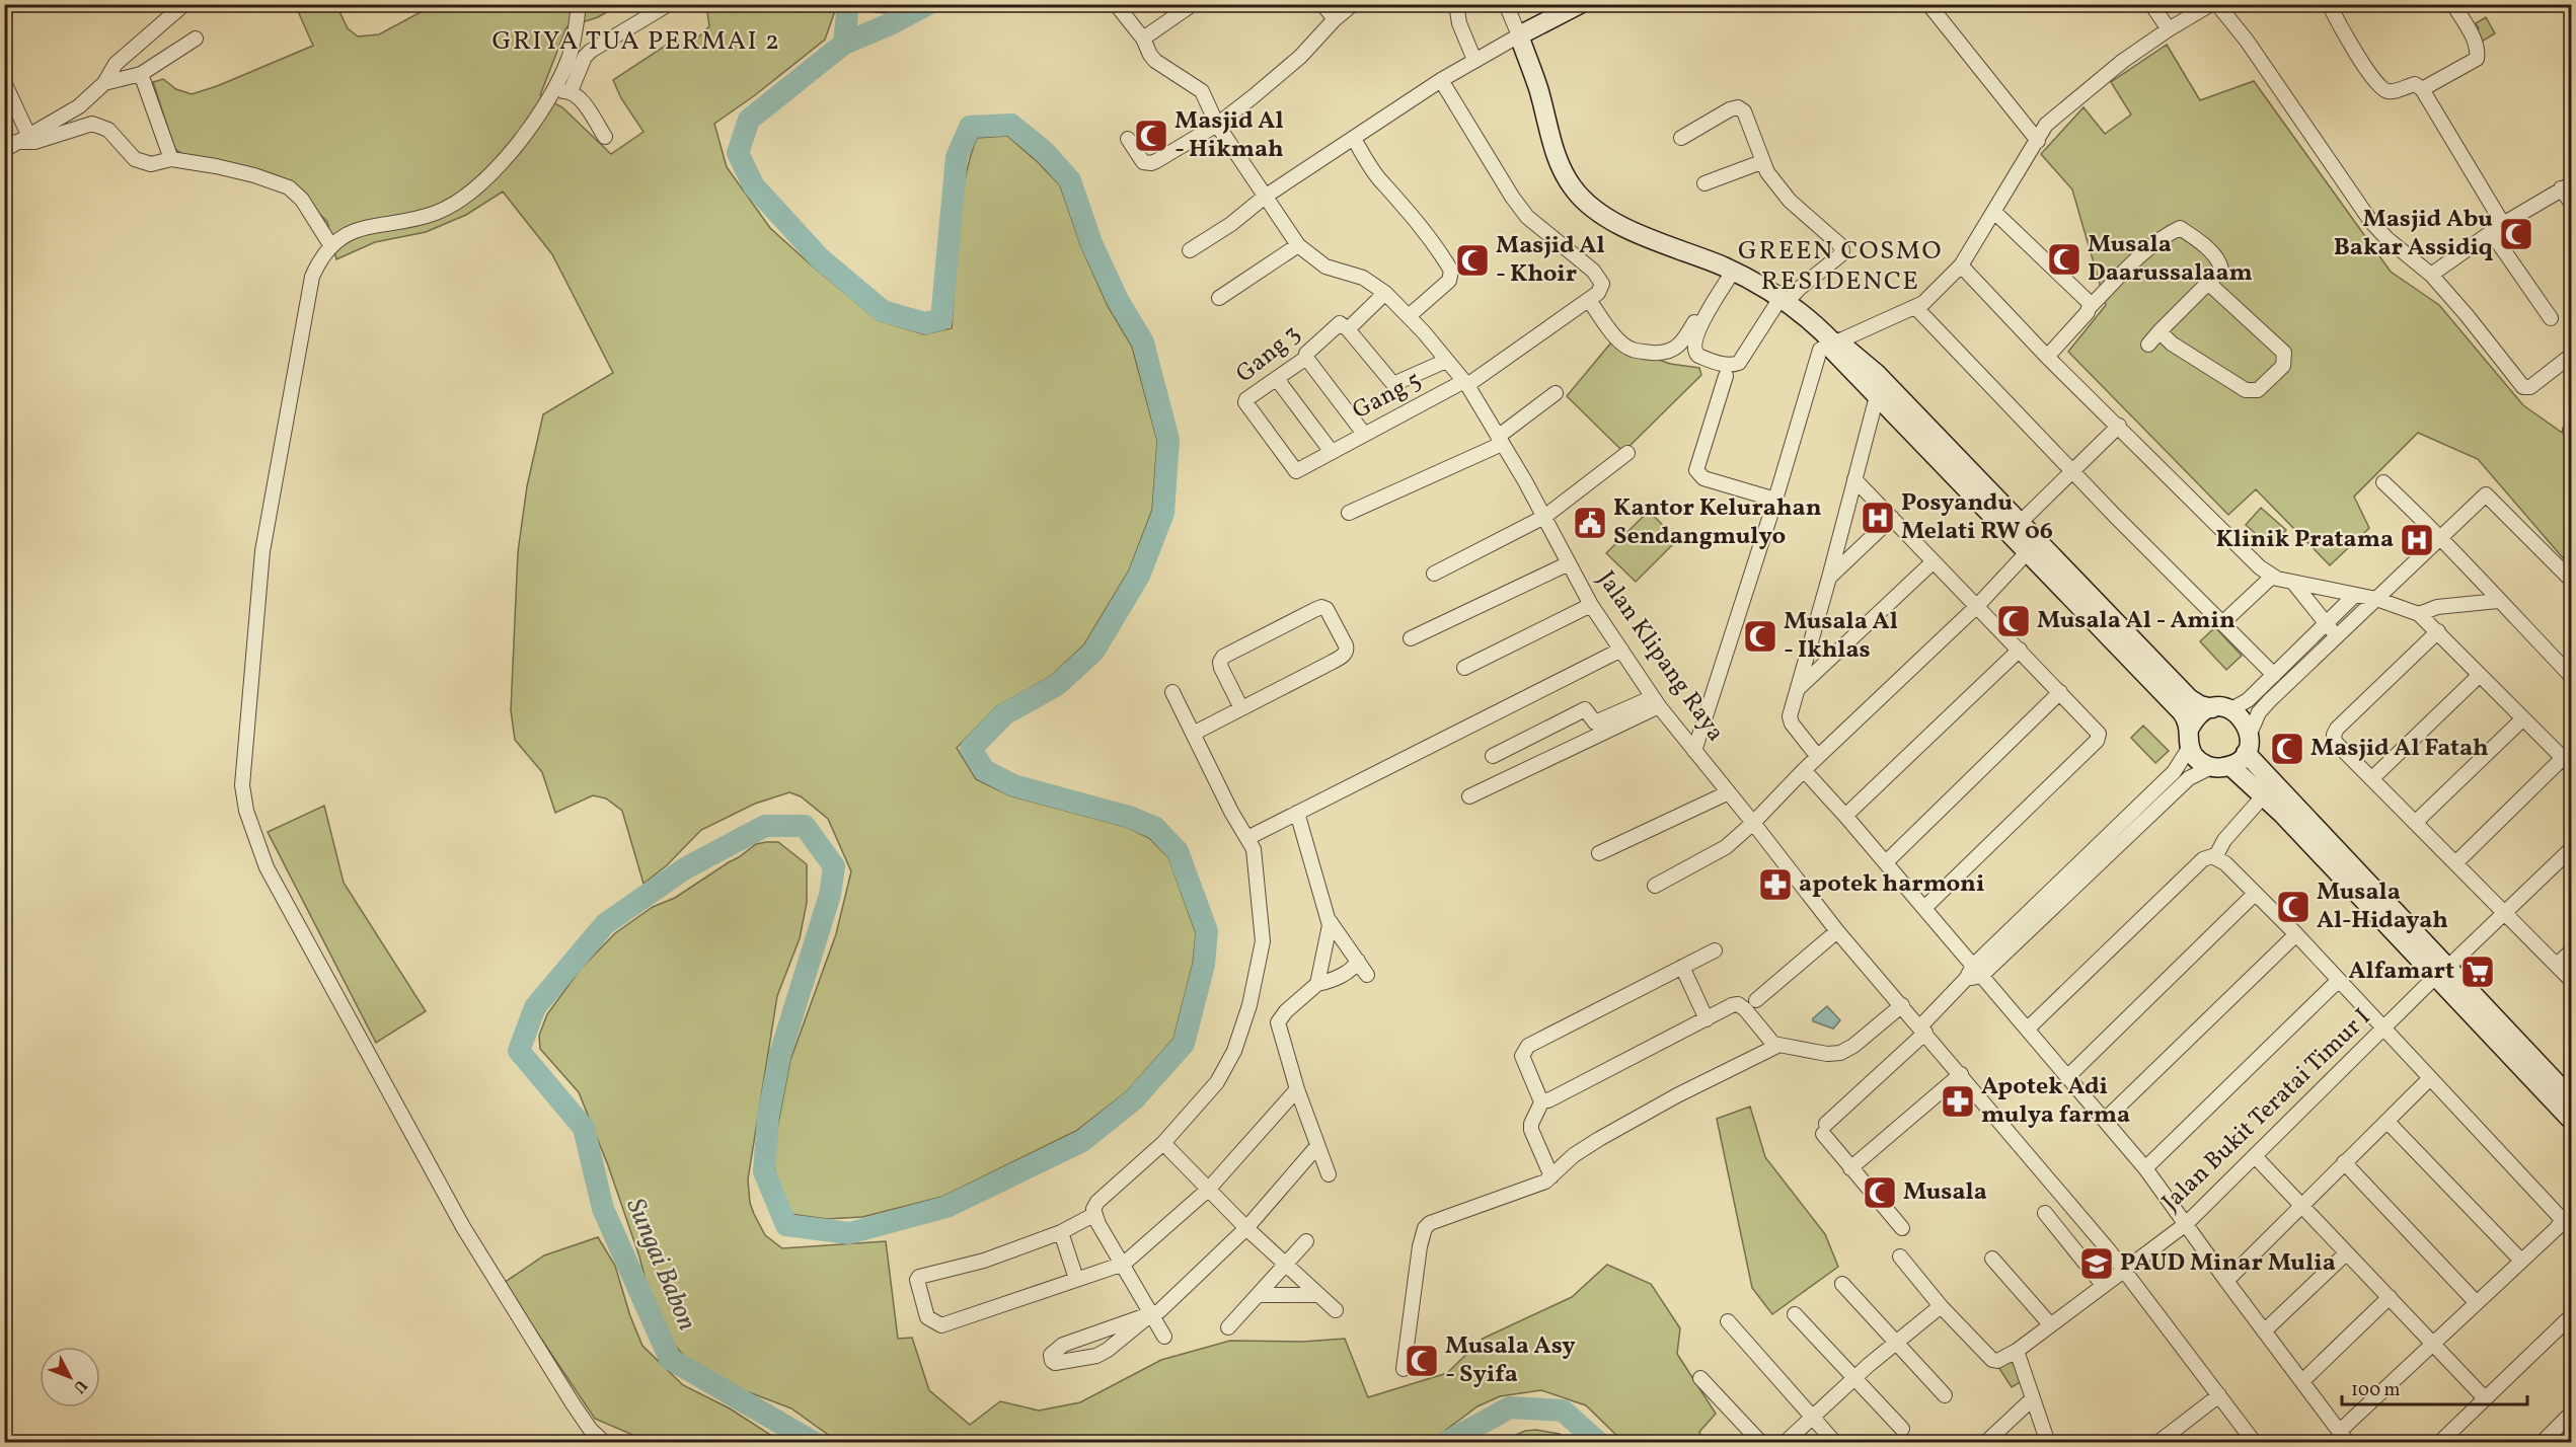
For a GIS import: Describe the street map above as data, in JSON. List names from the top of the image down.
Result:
{
  "streets": {
    "street": [
      "Gang 3",
      "Gang 5",
      "Jalan Klipang Raya",
      "Jalan Bukit Teratai Timur I"
    ]
  },
  "crossings": [
    ["Gang 3", "Gang 5"],
    ["Gang 3", "Jalan Klipang Raya"],
    ["Gang 5", "Jalan Klipang Raya"],
    ["Jalan Klipang Raya", "Jalan Bukit Teratai Timur I"]
  ],
  "districts": ["GRIYA TUA PERMAI 2", "GREEN COSMO RESIDENCE"],
  "water": ["Sungai Babon"],
  "places": {
    "mosque": [
      "Masjid Al - Hikmah",
      "Masjid Abu Bakar Assidiq",
      "Musala Daarussalaam",
      "Masjid Al - Khoir",
      "Musala Al - Amin",
      "Musala Al - Ikhlas",
      "Masjid Al Fatah",
      "Musala Al-Hidayah",
      "Musala",
      "Musala Asy - Syifa"
    ],
    "hospital": ["Posyandu Melati RW 06", "Klinik Pratama"],
    "public building": ["Kantor Kelurahan Sendangmulyo"],
    "pharmacy": ["apotek harmoni", "Apotek Adi mulya farma"],
    "supermarket": ["Alfamart"],
    "school or university": ["PAUD Minar Mulia"]
  },
  "scale_bar": "100 m",
  "north": "bottom right"
}
